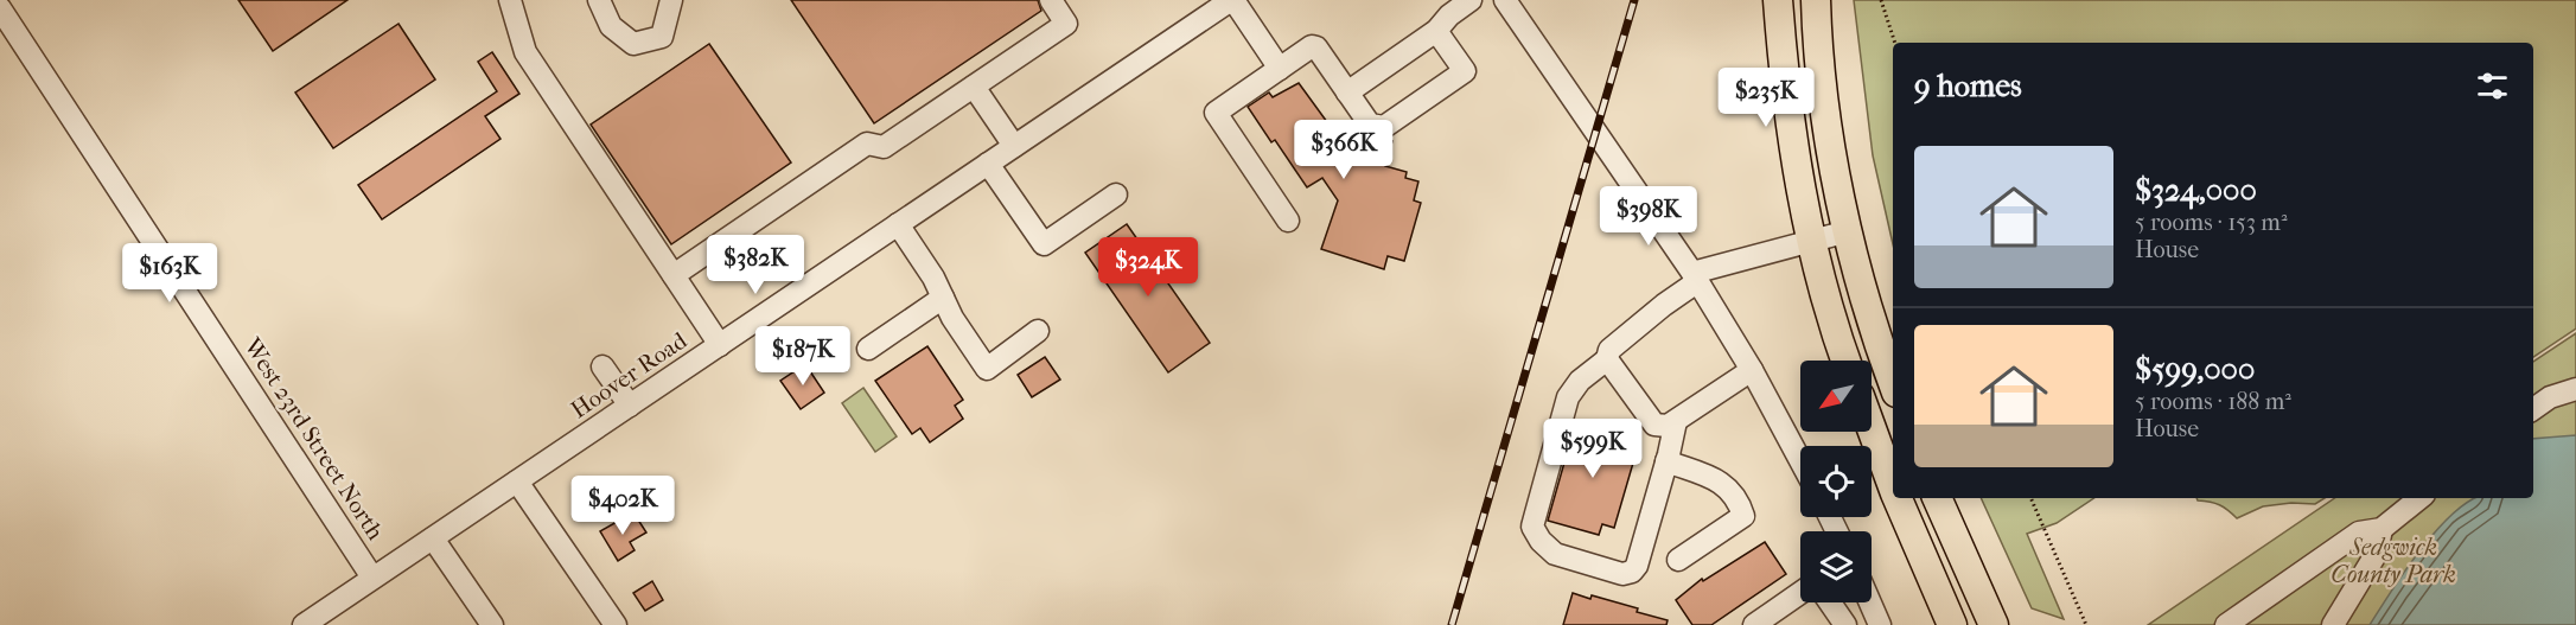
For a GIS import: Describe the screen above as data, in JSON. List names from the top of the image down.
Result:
{
  "streets": {
    "street": ["Hoover Road", "West 23rd Street North"]
  },
  "crossings": [
    ["Hoover Road", "West 23rd Street North"]
  ],
  "parks": ["Sedgwick County Park"],
  "north": "bottom left",
  "page": {
    "heading": "9 homes",
    "price": [
      "$235K",
      "$366K",
      "$398K",
      "$382K",
      "$324K",
      "$163K",
      "$187K",
      "$599K",
      "$402K"
    ],
    "list": [
      {
        "name": "$324,000",
        "note": "5 rooms · 153 m² · House"
      },
      {
        "name": "$599,000",
        "note": "5 rooms · 188 m² · House"
      }
    ]
  }
}
